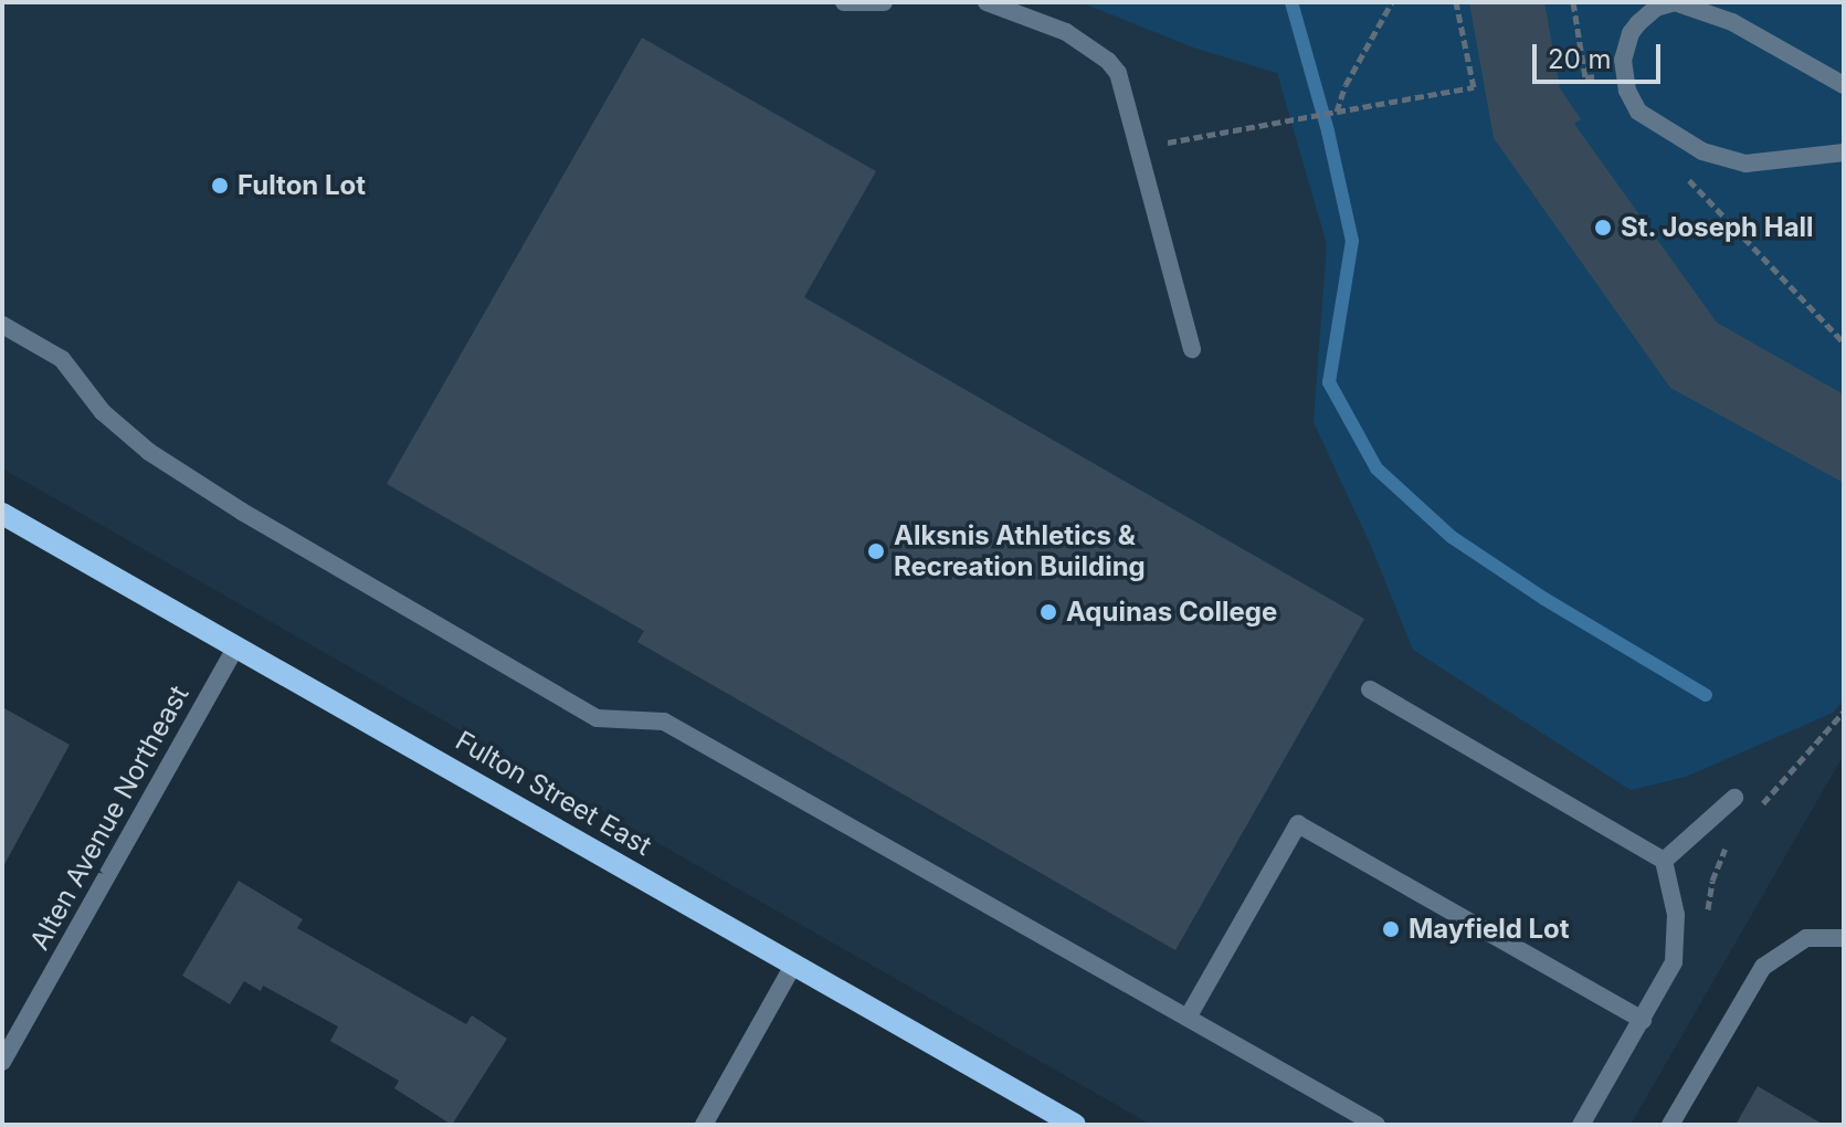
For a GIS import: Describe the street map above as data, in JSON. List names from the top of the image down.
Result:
{
  "streets": {
    "main road": ["Fulton Street East"],
    "street": ["Alten Avenue Northeast"]
  },
  "crossings": [
    ["Fulton Street East", "Alten Avenue Northeast"]
  ],
  "places": [
    "Fulton Lot",
    "St. Joseph Hall",
    "Alksnis Athletics & Recreation Building",
    "Aquinas College",
    "Mayfield Lot"
  ],
  "scale_bar": "20 m"
}
